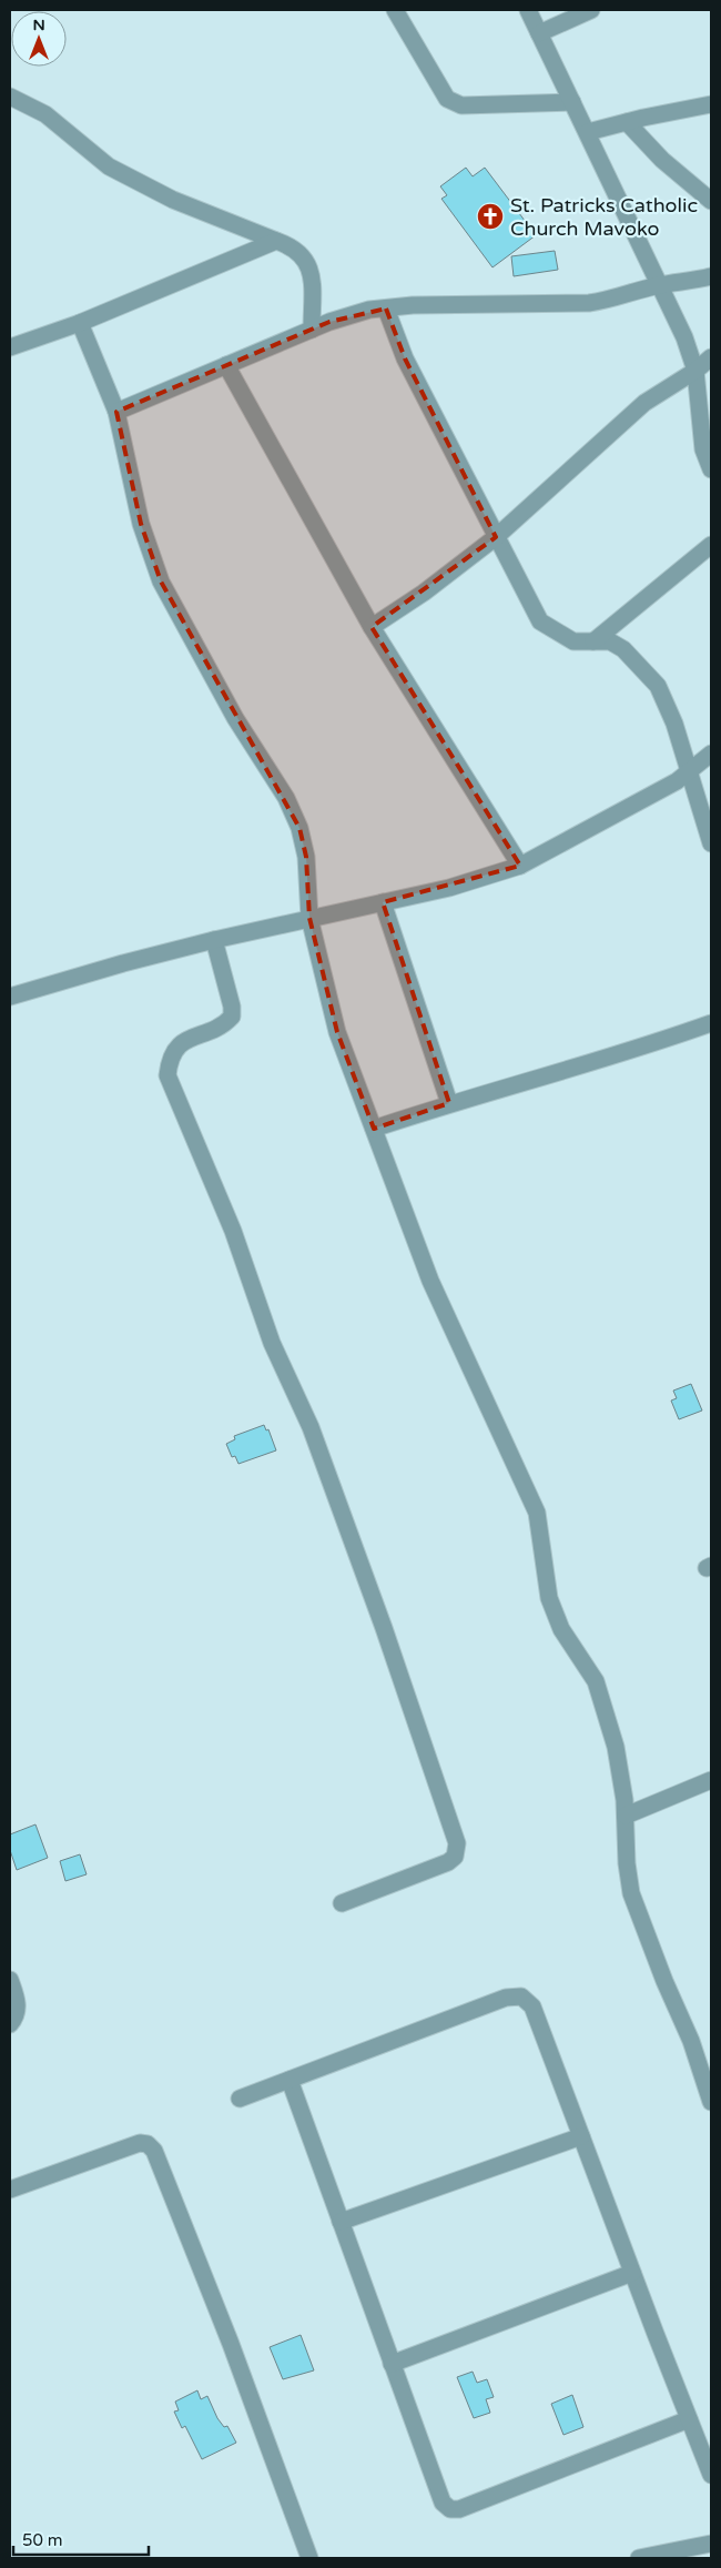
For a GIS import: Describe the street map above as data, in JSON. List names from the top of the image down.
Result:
{
  "places": {
    "church": ["St. Patricks Catholic Church Mavoko"]
  },
  "scale_bar": "50 m",
  "north": "top"
}
